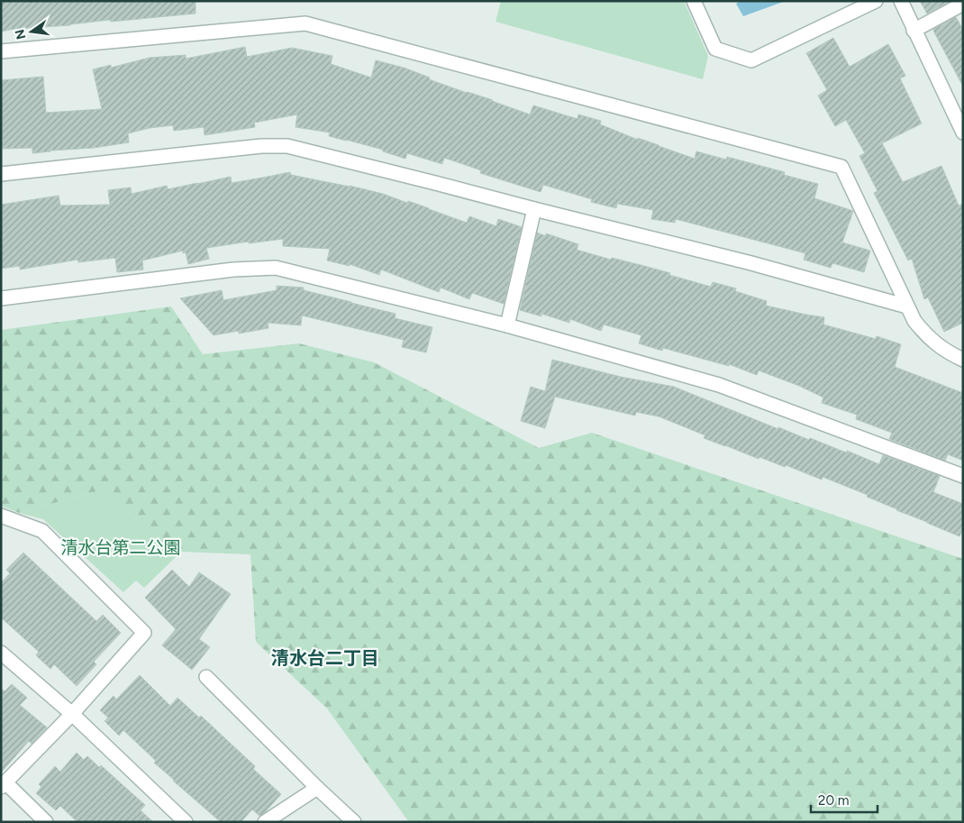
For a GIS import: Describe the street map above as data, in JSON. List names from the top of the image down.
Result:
{
  "districts": ["清水台二丁目"],
  "parks": ["清水台第二公園"],
  "scale_bar": "20 m",
  "north": "left"
}
